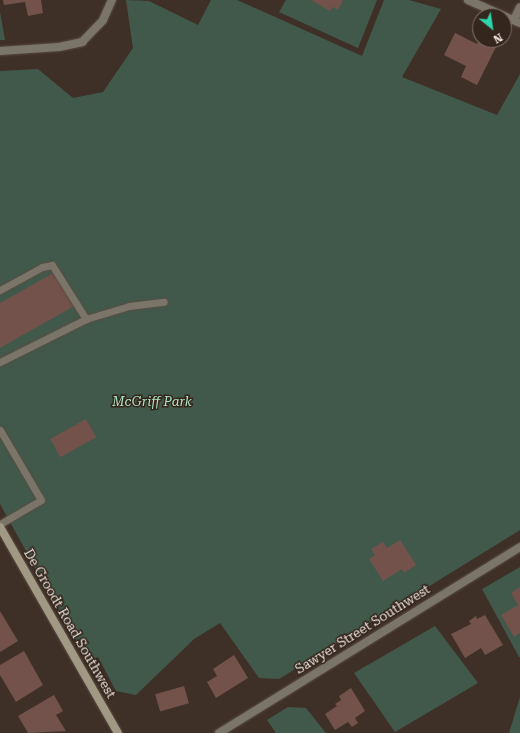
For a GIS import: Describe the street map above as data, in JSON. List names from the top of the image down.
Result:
{
  "streets": {
    "street": ["De Groodt Road Southwest", "Sawyer Street Southwest"]
  },
  "parks": ["McGriff Park"],
  "north": "bottom right"
}
